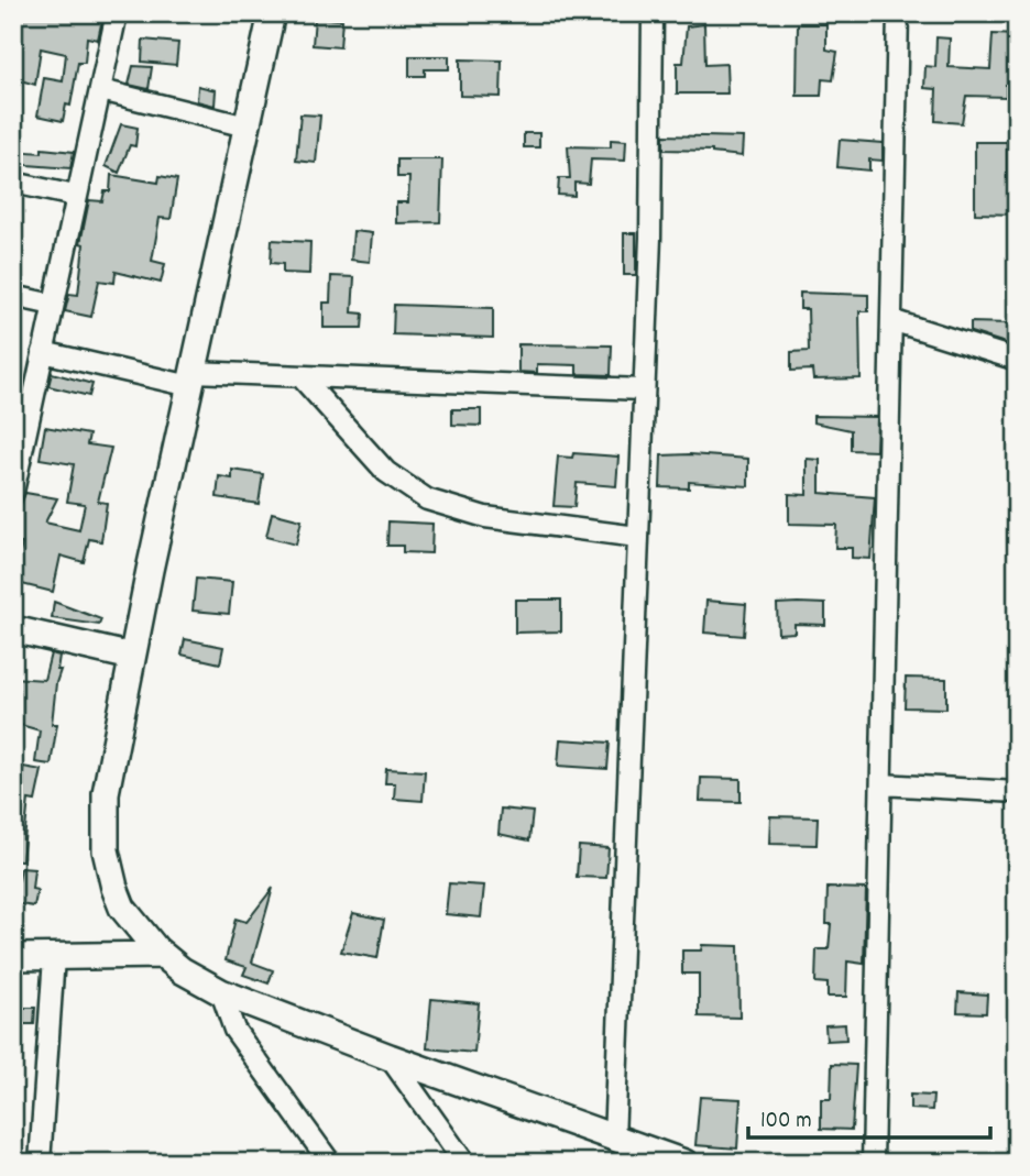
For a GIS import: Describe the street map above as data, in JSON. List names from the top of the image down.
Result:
{
  "scale_bar": "100 m"
}
